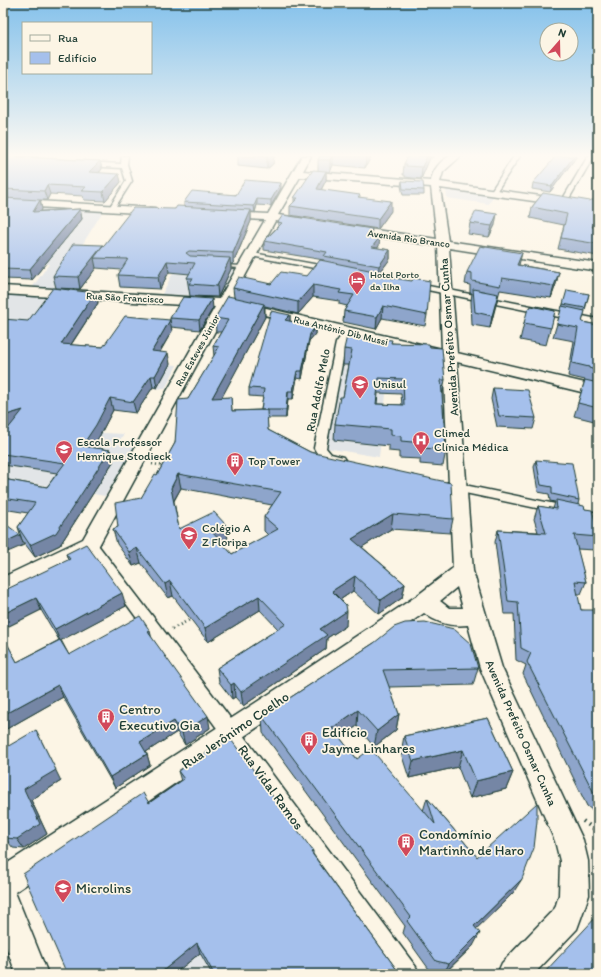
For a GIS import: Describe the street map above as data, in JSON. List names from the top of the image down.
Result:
{
  "streets": {
    "street": [
      "Avenida Rio Branco",
      "Rua São Francisco",
      "Rua Antônio Dib Mussi",
      "Avenida Prefeito Osmar Cunha",
      "Rua Esteves Júnior",
      "Rua Adolfo Melo",
      "Rua Jerônimo Coelho",
      "Rua Vidal Ramos"
    ]
  },
  "crossings": [
    ["Avenida Rio Branco", "Avenida Prefeito Osmar Cunha"],
    ["Rua São Francisco", "Rua Antônio Dib Mussi"],
    ["Rua São Francisco", "Rua Esteves Júnior"],
    ["Rua Antônio Dib Mussi", "Avenida Prefeito Osmar Cunha"],
    ["Rua Antônio Dib Mussi", "Rua Esteves Júnior"],
    ["Rua Antônio Dib Mussi", "Rua Adolfo Melo"],
    ["Avenida Prefeito Osmar Cunha", "Rua Jerônimo Coelho"],
    ["Rua Esteves Júnior", "Rua Vidal Ramos"],
    ["Rua Jerônimo Coelho", "Rua Vidal Ramos"]
  ],
  "places": {
    "hotel": ["Hotel Porto da Ilha"],
    "school or university": [
      "Unisul",
      "Escola Professor Henrique Stodieck",
      "Colégio A Z Floripa",
      "Microlins"
    ],
    "hospital": ["Climed Clínica Médica"],
    "building": [
      "Top Tower",
      "Centro Executivo Gia",
      "Edifício Jayme Linhares",
      "Condomínio Martinho de Haro"
    ]
  },
  "legend": ["Rua", "Edifício"],
  "north": "top"
}
